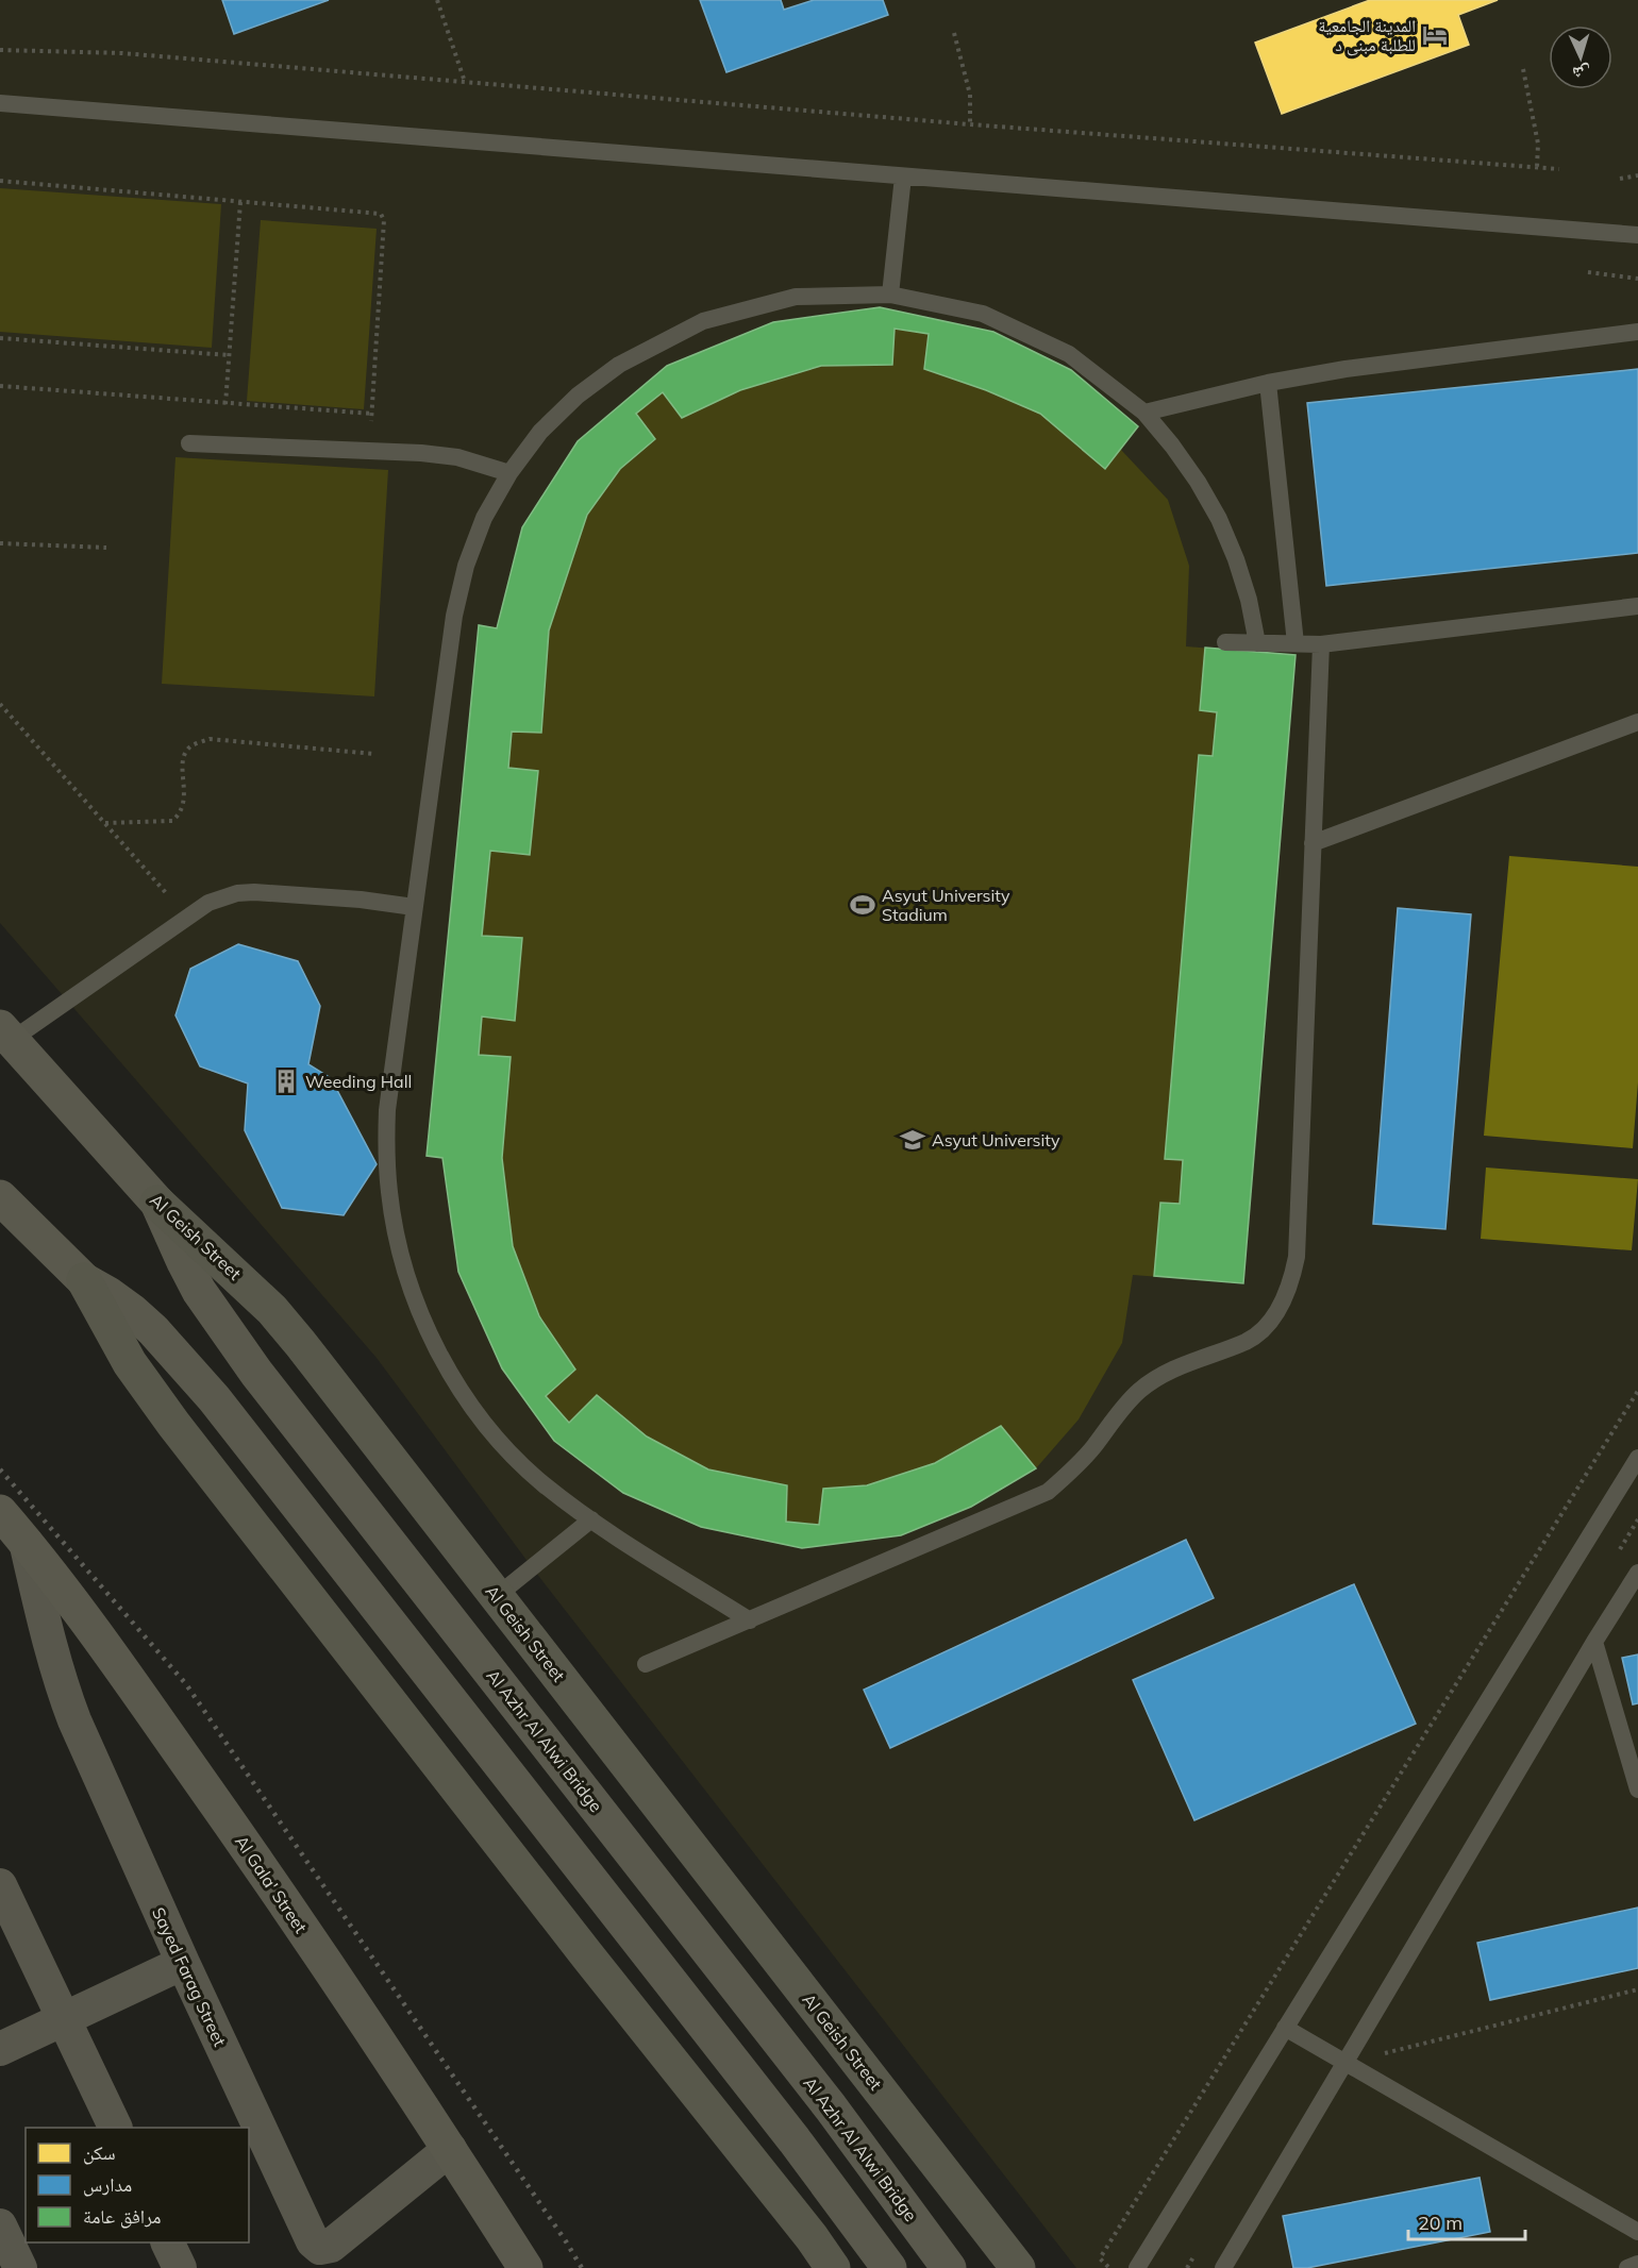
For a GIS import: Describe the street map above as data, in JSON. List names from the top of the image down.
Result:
{
  "streets": {
    "main road": ["Al Geish Street", "Al Azhr Al Alwi Bridge", "Al Gala' Street"],
    "street": ["Sayed Farag Street"]
  },
  "crossings": [
    ["Al Geish Street", "Al Azhr Al Alwi Bridge"],
    ["Al Gala' Street", "Sayed Farag Street"]
  ],
  "places": {
    "hotel": ["المدينة الجامعية للطلبة مبنى د"],
    "sports": ["Asyut University Stadium"],
    "building": ["Weeding Hall"],
    "school or university": ["Asyut University"]
  },
  "legend": ["سكن", "مدارس", "مرافق عامة"],
  "scale_bar": "20 m",
  "north": "bottom"
}
